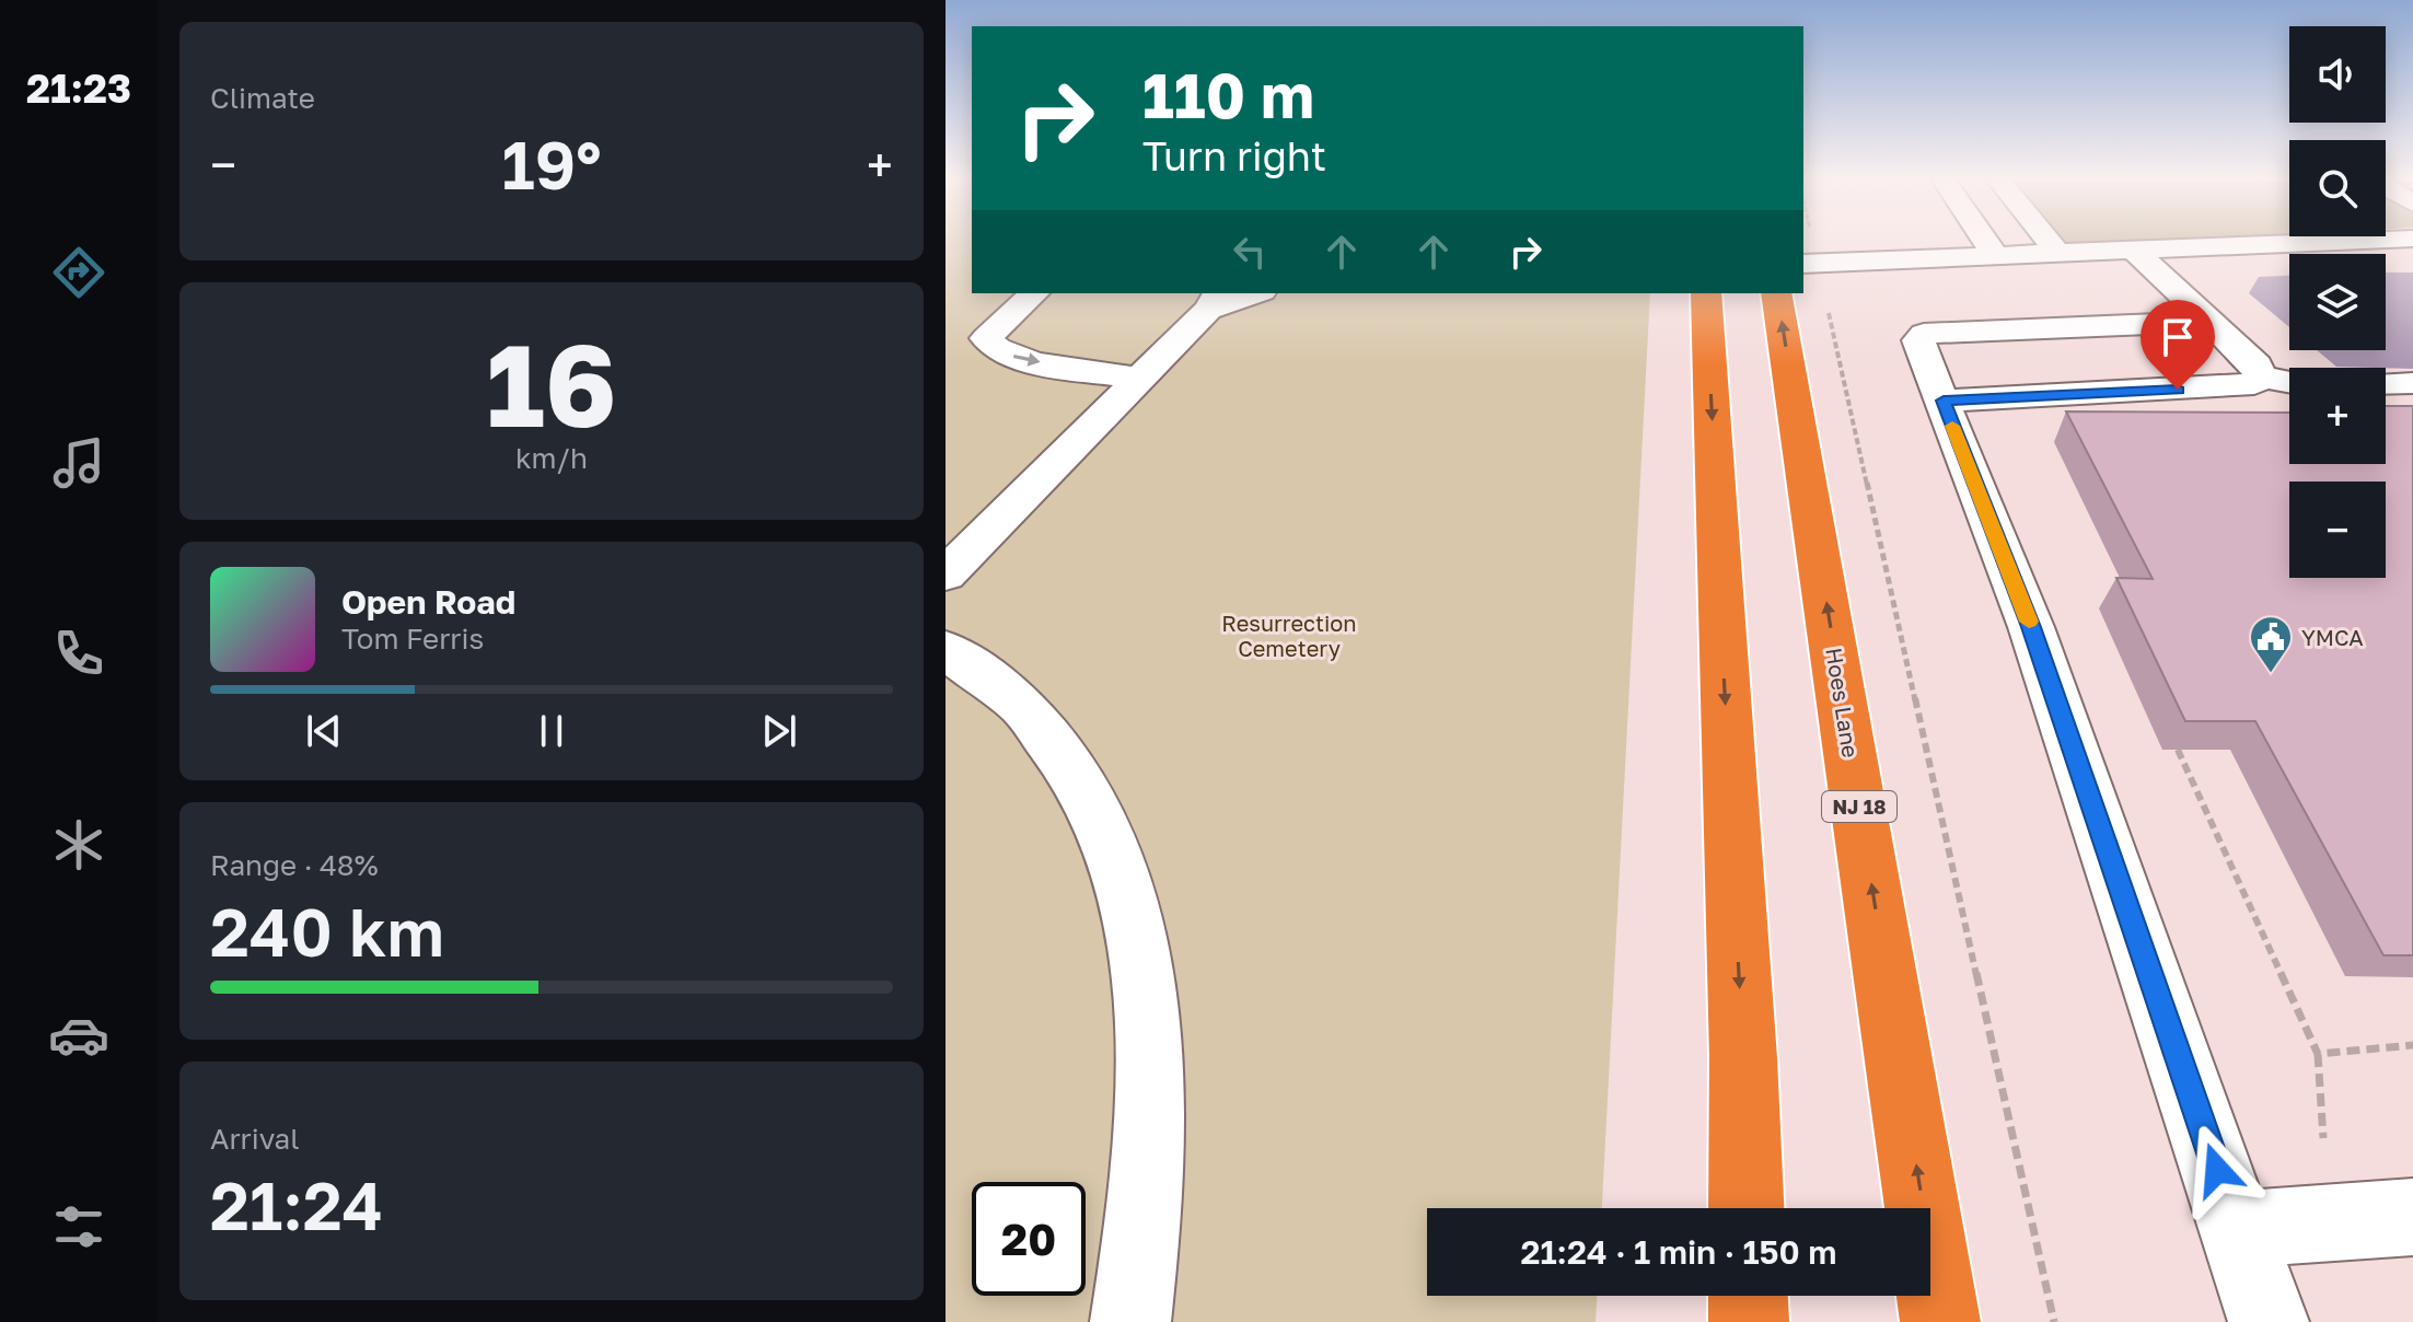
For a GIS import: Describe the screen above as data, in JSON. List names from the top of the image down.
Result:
{
  "streets": {
    "highway": ["Hoes Lane", "NJ 18"]
  },
  "parks": ["Resurrection Cemetery"],
  "places": {
    "public building": ["YMCA"]
  },
  "page": {
    "tabs": "21:23",
    "tile": [
      "Climate",
      ["16", "km/h"],
      ["Range · 48%", "240 km"],
      ["Arrival", "21:24"]
    ],
    "map_buttons": ["+", "−"],
    "turn": ["110 m", "Turn right"],
    "heat": ["−", "19°", "+"],
    "song": ["Open Road", "Tom Ferris"],
    "limit": "20",
    "trip": "21:24 · 1 min · 150 m"
  }
}
